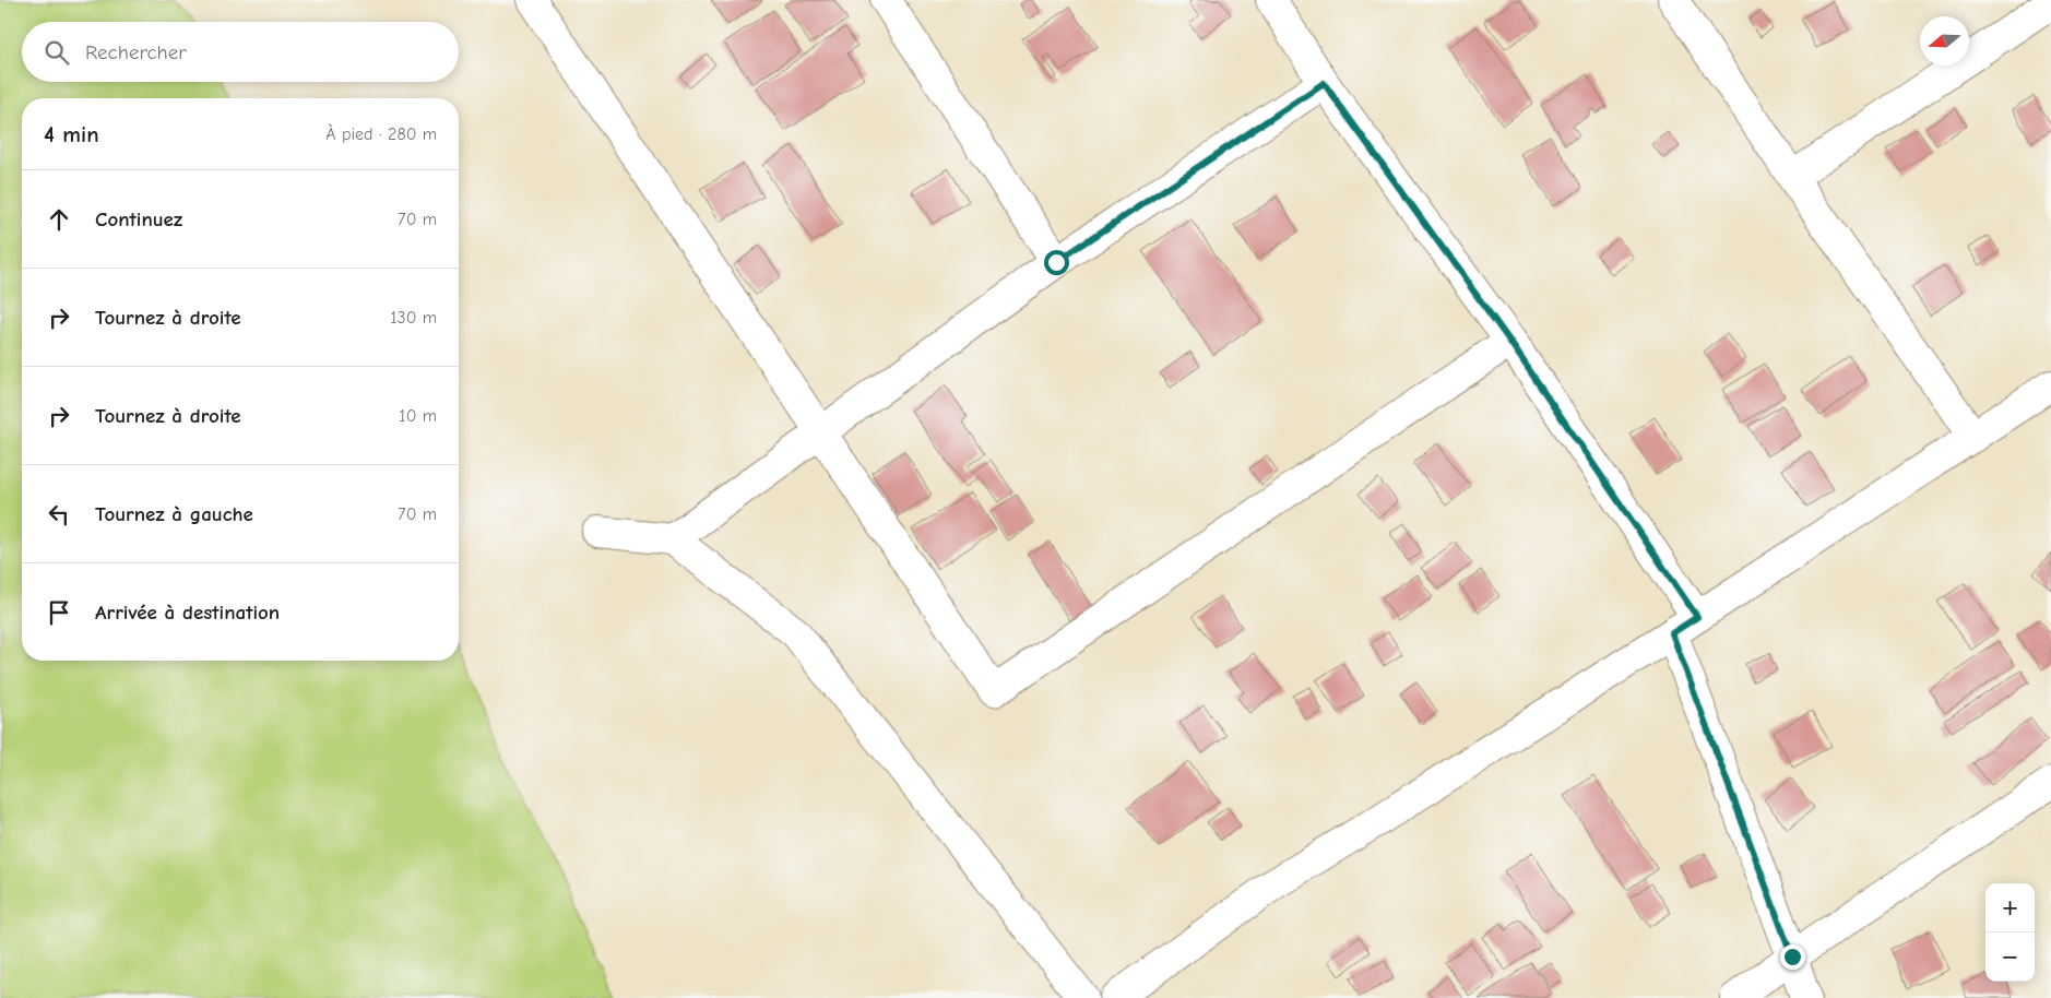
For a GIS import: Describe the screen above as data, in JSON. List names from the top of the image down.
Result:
{
  "north": "left",
  "page": {
    "search": "Rechercher",
    "heading": ["4 min", "À pied · 280 m"],
    "list": [
      ["Continuez", "70 m"],
      ["Tournez à droite", "130 m"],
      ["Tournez à droite", "10 m"],
      ["Tournez à gauche", "70 m"],
      "Arrivée à destination"
    ],
    "map_buttons": ["+", "−"]
  }
}
